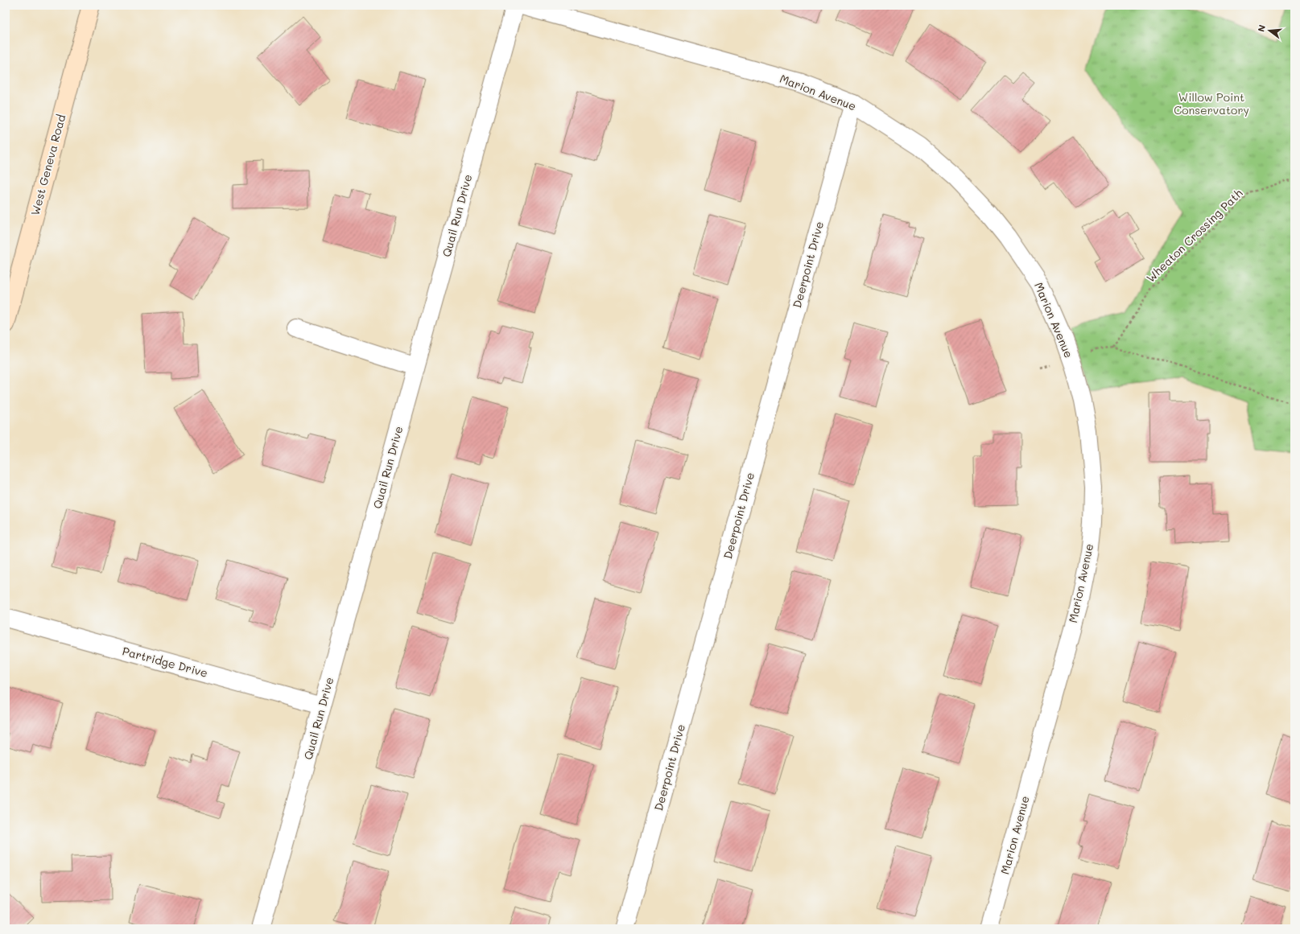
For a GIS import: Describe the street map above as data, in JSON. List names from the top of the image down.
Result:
{
  "streets": {
    "main road": ["West Geneva Road"],
    "street": [
      "Marion Avenue",
      "Quail Run Drive",
      "Deerpoint Drive",
      "Partridge Drive"
    ],
    "path": ["Wheaton Crossing Path"]
  },
  "crossings": [
    ["Marion Avenue", "Deerpoint Drive"],
    ["Quail Run Drive", "Partridge Drive"]
  ],
  "parks": ["Willow Point Conservatory"],
  "north": "left"
}
